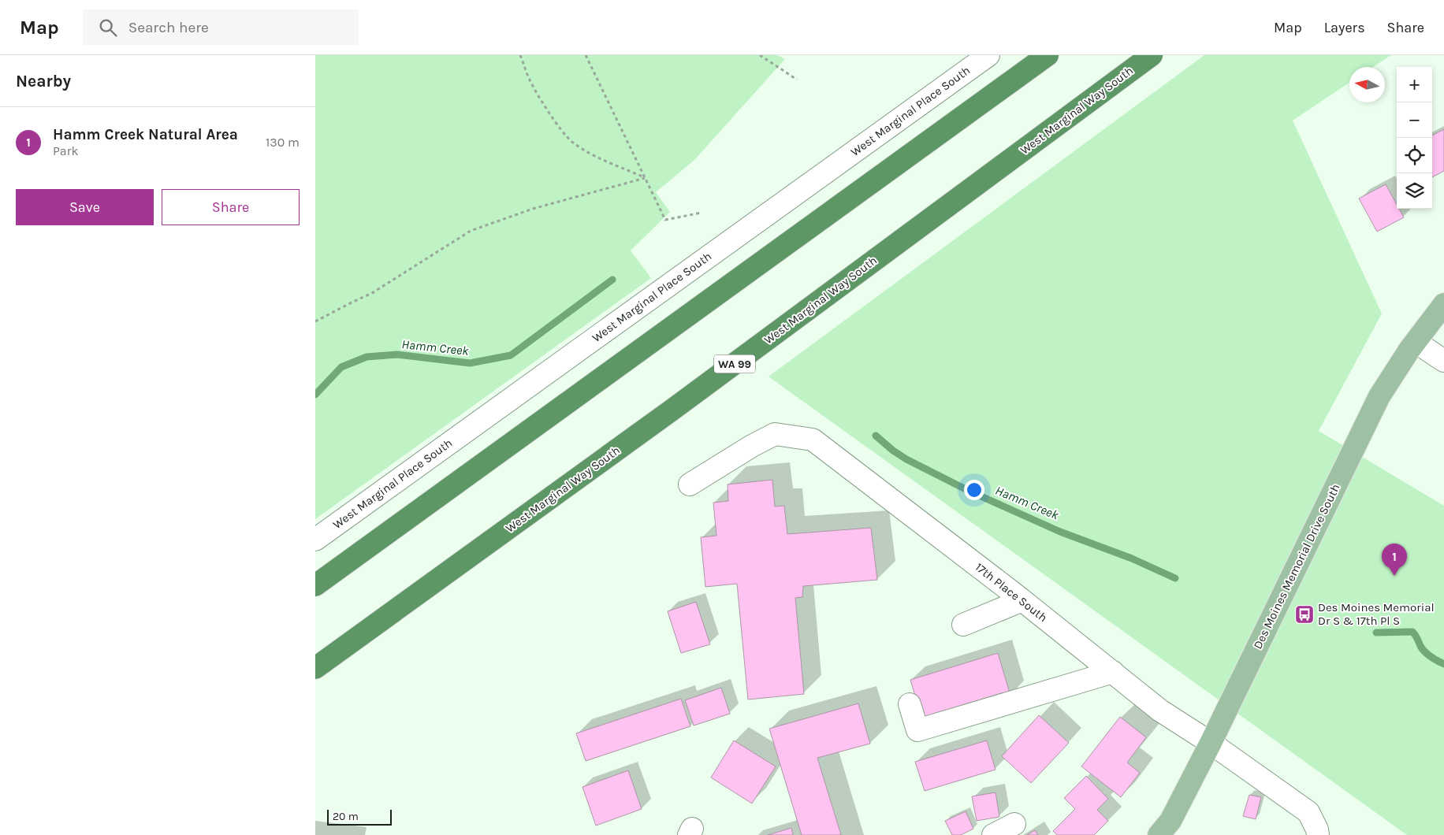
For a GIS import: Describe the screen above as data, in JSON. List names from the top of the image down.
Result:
{
  "streets": {
    "highway": ["West Marginal Way South", "WA 99"],
    "main road": ["Des Moines Memorial Drive South"],
    "street": ["West Marginal Place South", "17th Place South"]
  },
  "crossings": [
    ["Des Moines Memorial Drive South", "17th Place South"]
  ],
  "water": ["Hamm Creek"],
  "places": {
    "bus stop": ["Des Moines Memorial Dr S & 17th Pl S"]
  },
  "scale_bar": "20 m",
  "north": "left",
  "page": {
    "header": "Map",
    "search": "Search here",
    "nav": ["Map", "Layers", "Share"],
    "heading": "Nearby",
    "map_buttons": ["+", "−"],
    "list": [
      {
        "mark": "1",
        "name": "Hamm Creek Natural Area",
        "note": "Park",
        "value": "130 m"
      }
    ],
    "buttons": ["Save", "Share"],
    "pins": "1",
    "scale": "20 m"
  }
}
